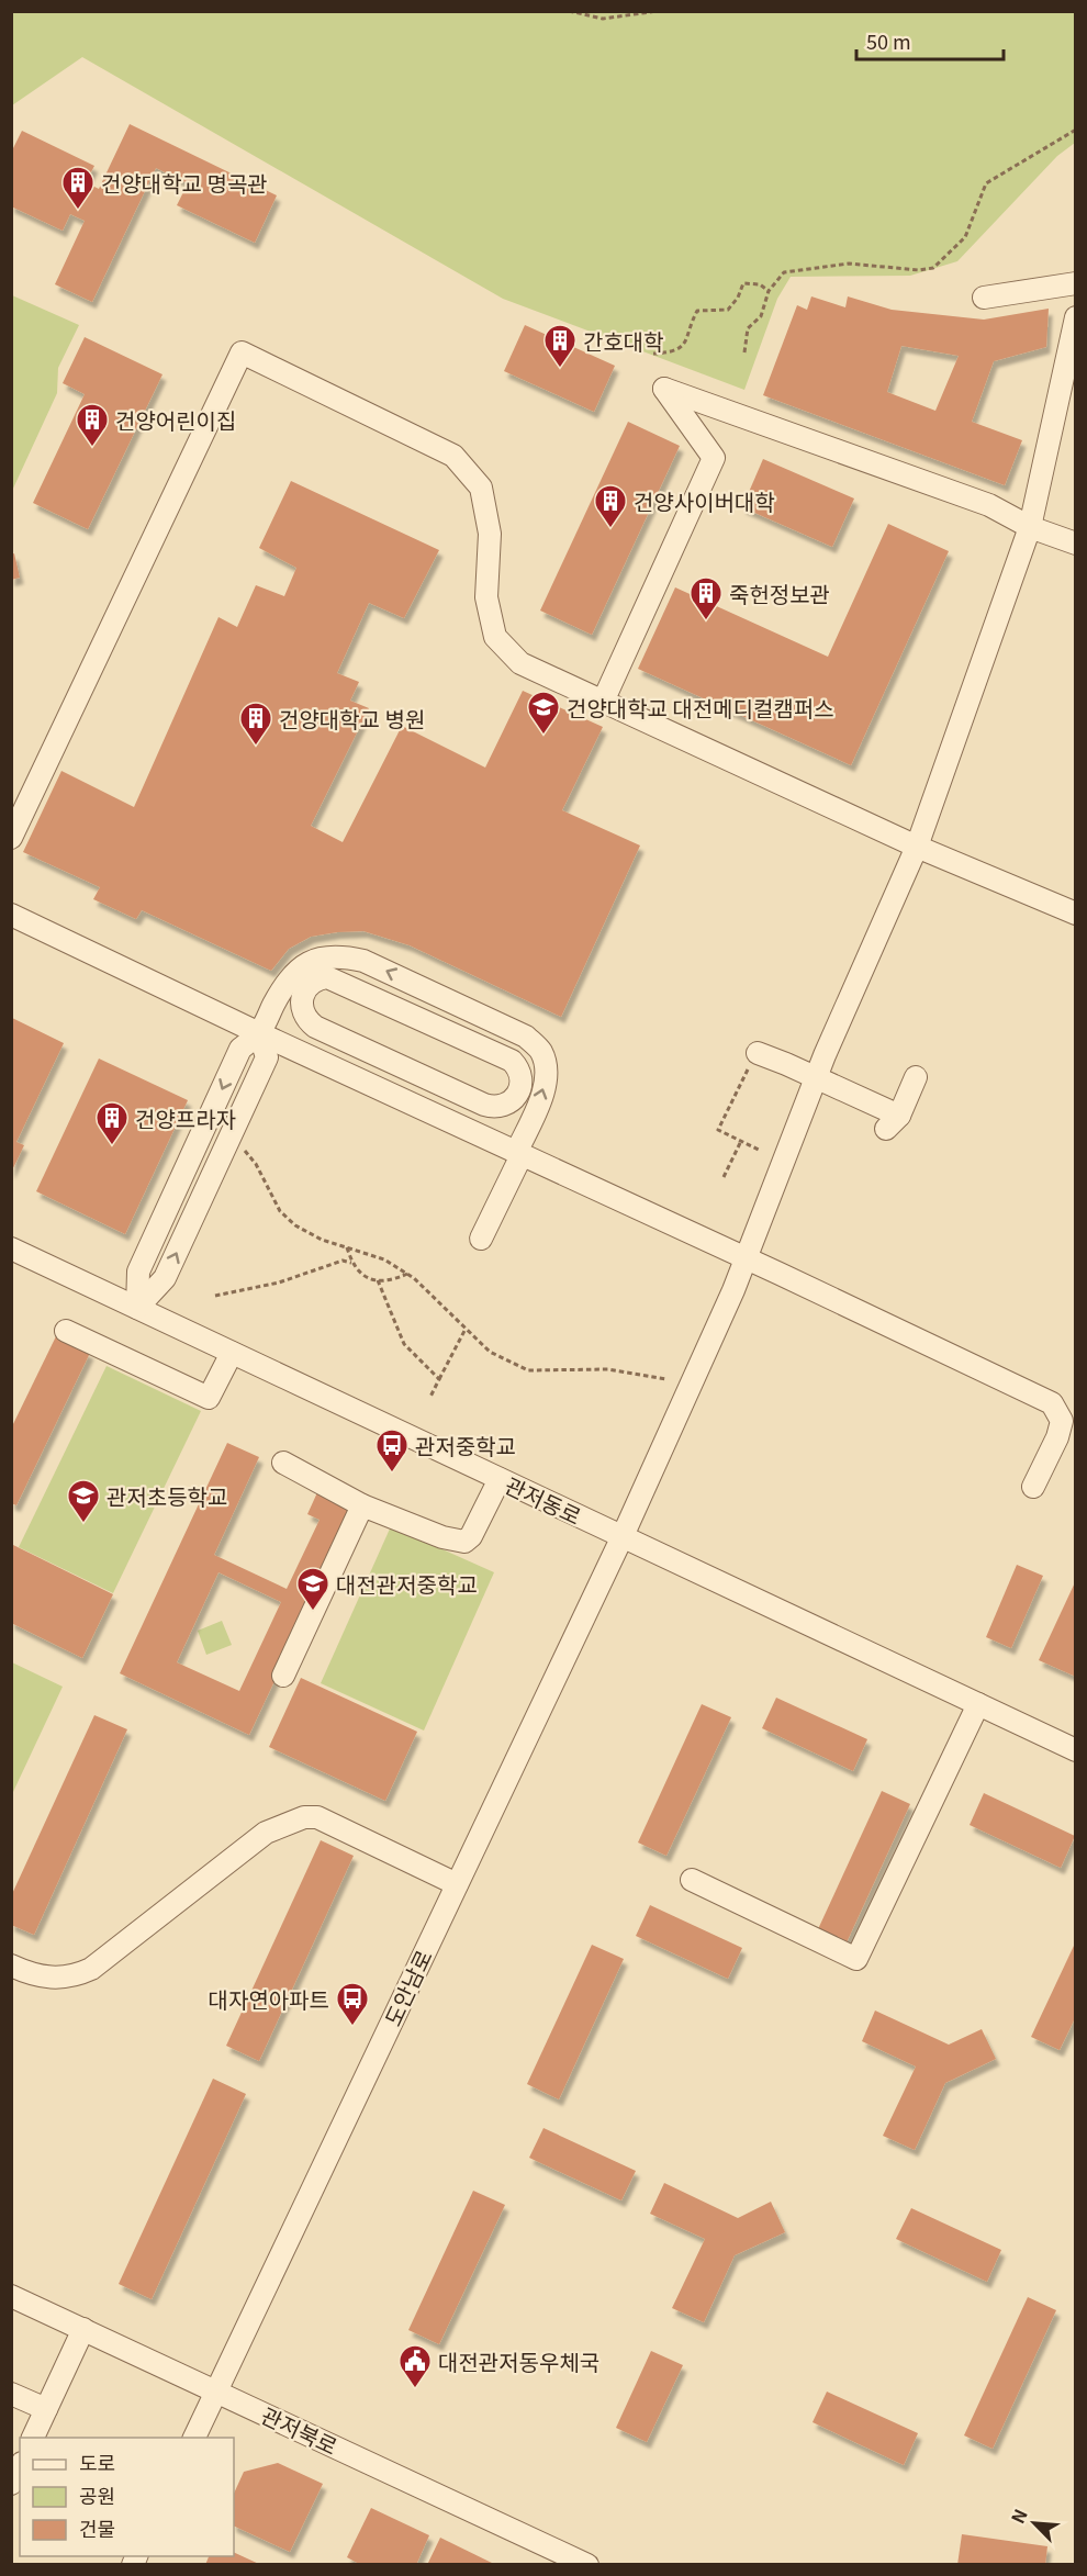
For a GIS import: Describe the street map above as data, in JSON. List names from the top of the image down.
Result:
{
  "streets": {
    "street": ["관저동로", "도안남로", "관저북로"]
  },
  "crossings": [
    ["관저동로", "도안남로"],
    ["도안남로", "관저북로"]
  ],
  "places": {
    "building": [
      "건양대학교 명곡관",
      "간호대학",
      "건양어린이집",
      "건양사이버대학",
      "죽헌정보관",
      "건양대학교 병원",
      "건양프라자"
    ],
    "school or university": ["건양대학교 대전메디컬캠퍼스", "관저초등학교", "대전관저중학교"],
    "bus stop": ["관저중학교", "대자연아파트"],
    "public building": ["대전관저동우체국"]
  },
  "legend": ["도로", "공원", "건물"],
  "scale_bar": "50 m",
  "north": "top left"
}
